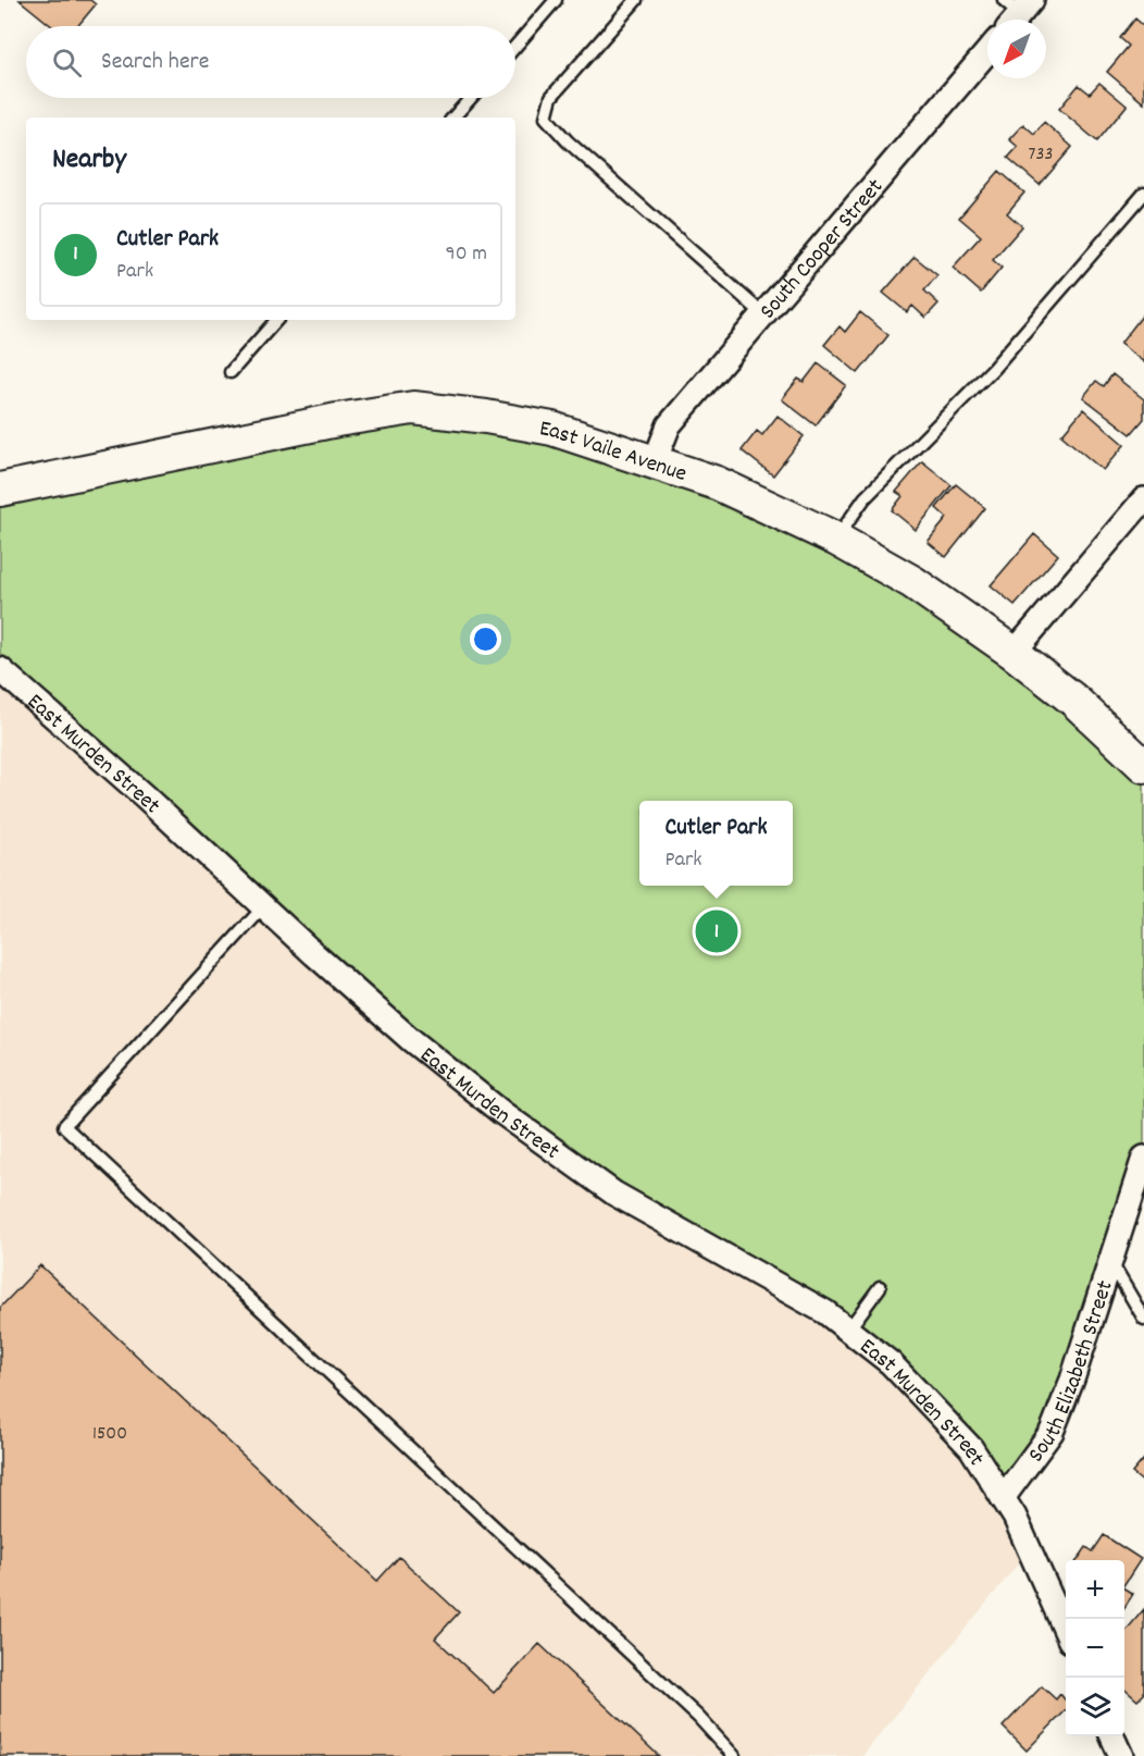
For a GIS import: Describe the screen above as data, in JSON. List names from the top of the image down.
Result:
{
  "streets": {
    "street": [
      "South Cooper Street",
      "East Vaile Avenue",
      "East Murden Street",
      "South Elizabeth Street"
    ]
  },
  "crossings": [
    ["South Cooper Street", "East Vaile Avenue"],
    ["East Murden Street", "South Elizabeth Street"]
  ],
  "house_numbers": ["733", "1500"],
  "north": "bottom left",
  "page": {
    "search": "Search here",
    "heading": "Nearby",
    "list": [
      {
        "mark": "1",
        "name": "Cutler Park",
        "note": "Park",
        "value": "90 m"
      }
    ],
    "popup": ["Cutler Park", "Park"],
    "pins": "1",
    "map_buttons": ["+", "−"]
  }
}
